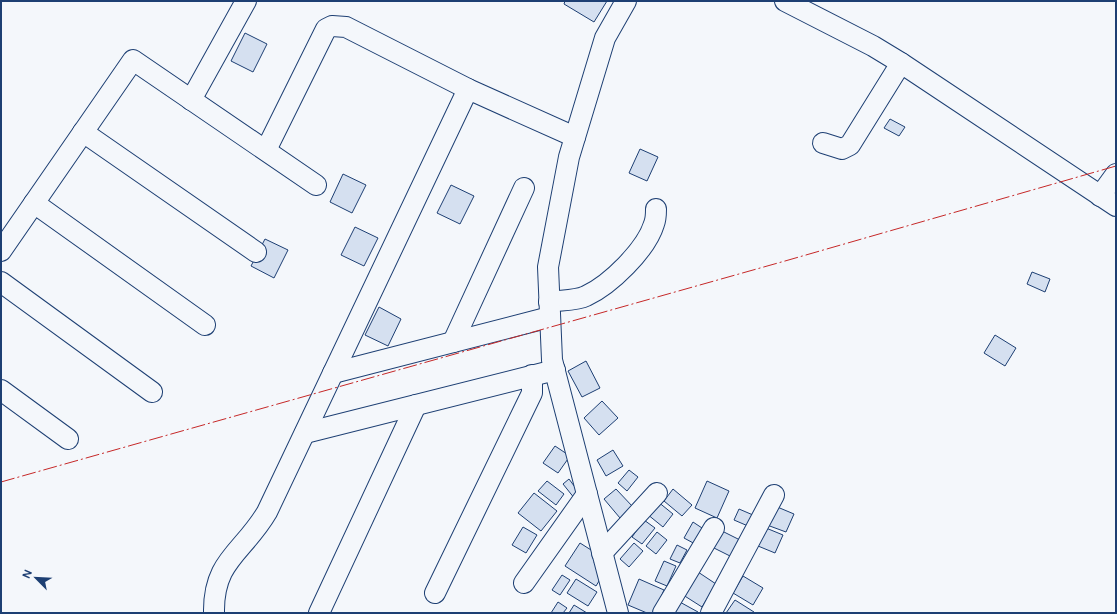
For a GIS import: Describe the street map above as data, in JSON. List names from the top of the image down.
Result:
{
  "north": "top left"
}
